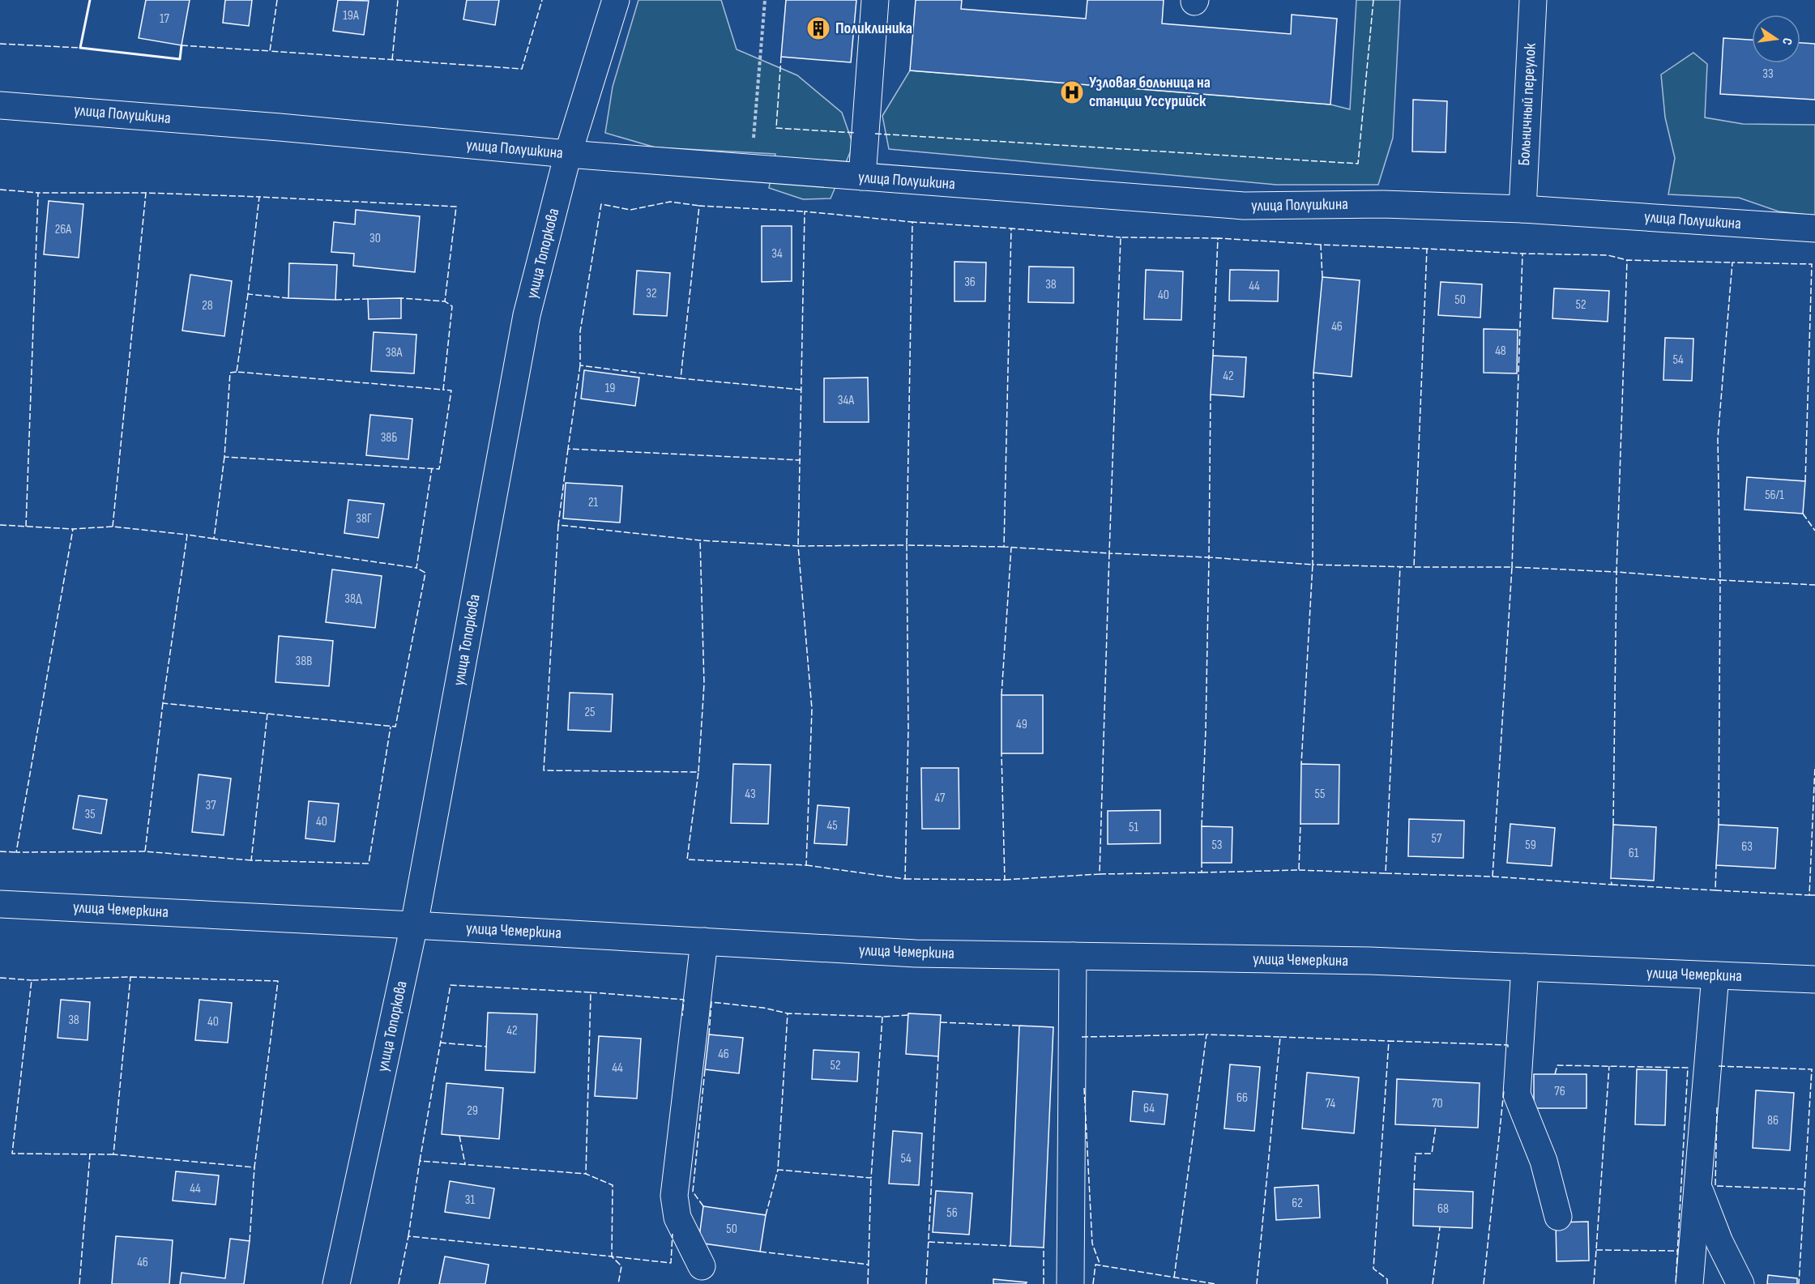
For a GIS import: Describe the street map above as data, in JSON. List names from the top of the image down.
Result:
{
  "streets": {
    "street": [
      "Больничный переулок",
      "улица Полушкина",
      "улица Топоркова",
      "улица Чемеркина"
    ]
  },
  "crossings": [
    ["Больничный переулок", "улица Полушкина"],
    ["улица Полушкина", "улица Топоркова"],
    ["улица Топоркова", "улица Чемеркина"]
  ],
  "places": {
    "building": ["Поликлиника"],
    "hospital": ["Узловая больница на станции Уссурийск"]
  },
  "house_numbers": [
    "19А",
    "17",
    "33",
    "26А",
    "30",
    "34",
    "36",
    "38",
    "44",
    "32",
    "40",
    "50",
    "52",
    "28",
    "46",
    "48",
    "38А",
    "54",
    "42",
    "19",
    "34А",
    "38Б",
    "56/1",
    "21",
    "38Г",
    "38Д",
    "38В",
    "25",
    "49",
    "43",
    "55",
    "47",
    "37",
    "35",
    "40",
    "45",
    "51",
    "57",
    "53",
    "59",
    "63",
    "61",
    "38",
    "40",
    "42",
    "46",
    "52",
    "44",
    "76",
    "66",
    "74",
    "70",
    "64",
    "29",
    "86",
    "54",
    "44",
    "31",
    "62",
    "68",
    "56",
    "50",
    "46"
  ],
  "north": "right"
}
